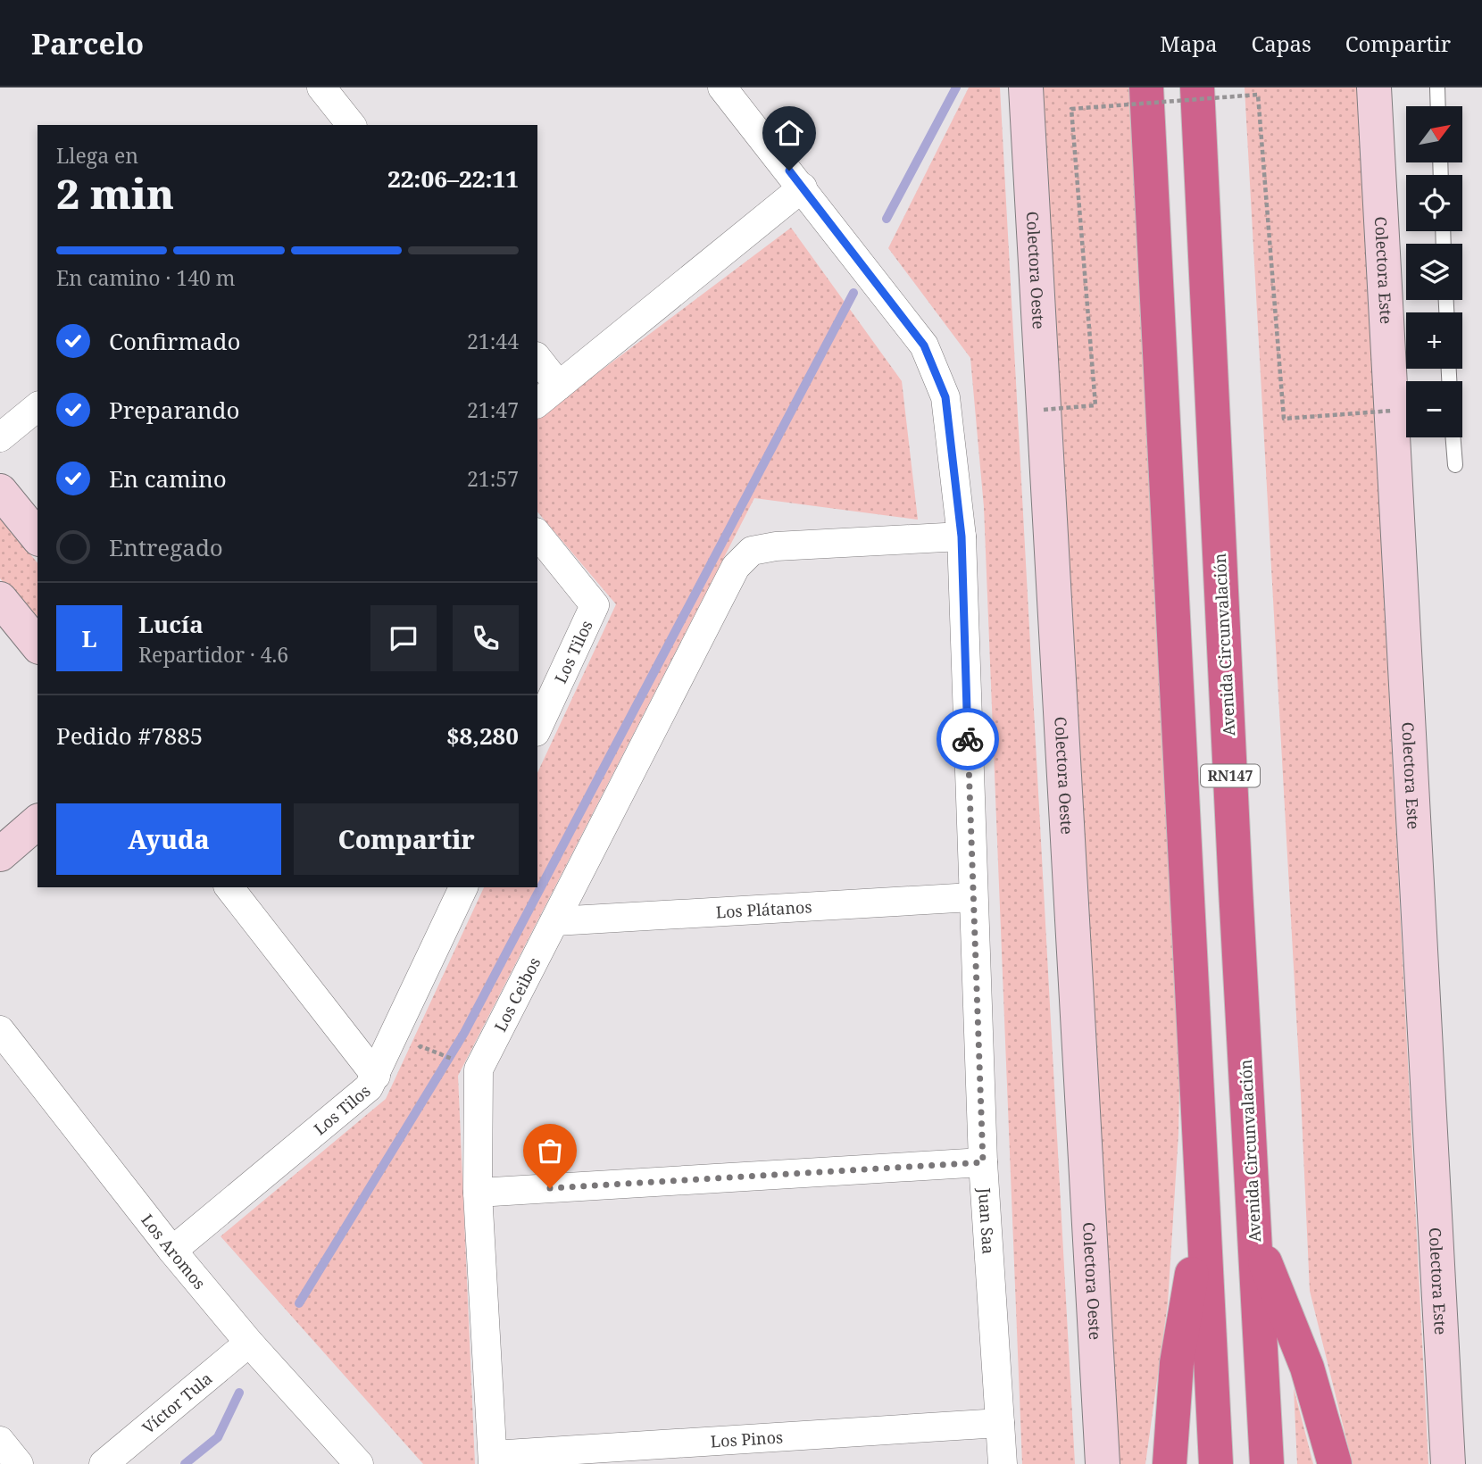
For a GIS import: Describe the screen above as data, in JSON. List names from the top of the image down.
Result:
{
  "streets": {
    "highway": ["Avenida Circunvalación", "RN147"],
    "street": [
      "Colectora Oeste",
      "Colectora Este",
      "Los Tilos",
      "Los Plátanos",
      "Los Ceibos",
      "Juan Saa",
      "Los Aromos",
      "Víctor Tula",
      "Los Pinos"
    ]
  },
  "crossings": [
    ["Los Tilos", "Los Aromos"],
    ["Los Plátanos", "Los Ceibos"],
    ["Los Plátanos", "Juan Saa"],
    ["Los Ceibos", "Juan Saa"],
    ["Los Ceibos", "Los Pinos"],
    ["Juan Saa", "Los Pinos"],
    ["Los Aromos", "Víctor Tula"]
  ],
  "north": "top right",
  "page": {
    "header": "Parcelo",
    "nav": ["Mapa", "Capas", "Compartir"],
    "map_buttons": ["+", "−"],
    "heading": ["2 min", "Llega en", "22:06–22:11"],
    "panel": [
      "Lucía",
      "Repartidor · 4.6",
      "Pedido #7885",
      "$8,280"
    ],
    "bar": "En camino · 140 m",
    "list": [
      ["Confirmado", "21:44"],
      ["Preparando", "21:47"],
      ["En camino", "21:57"],
      "Entregado"
    ],
    "round": "L",
    "buttons": ["Ayuda", "Compartir"]
  }
}
